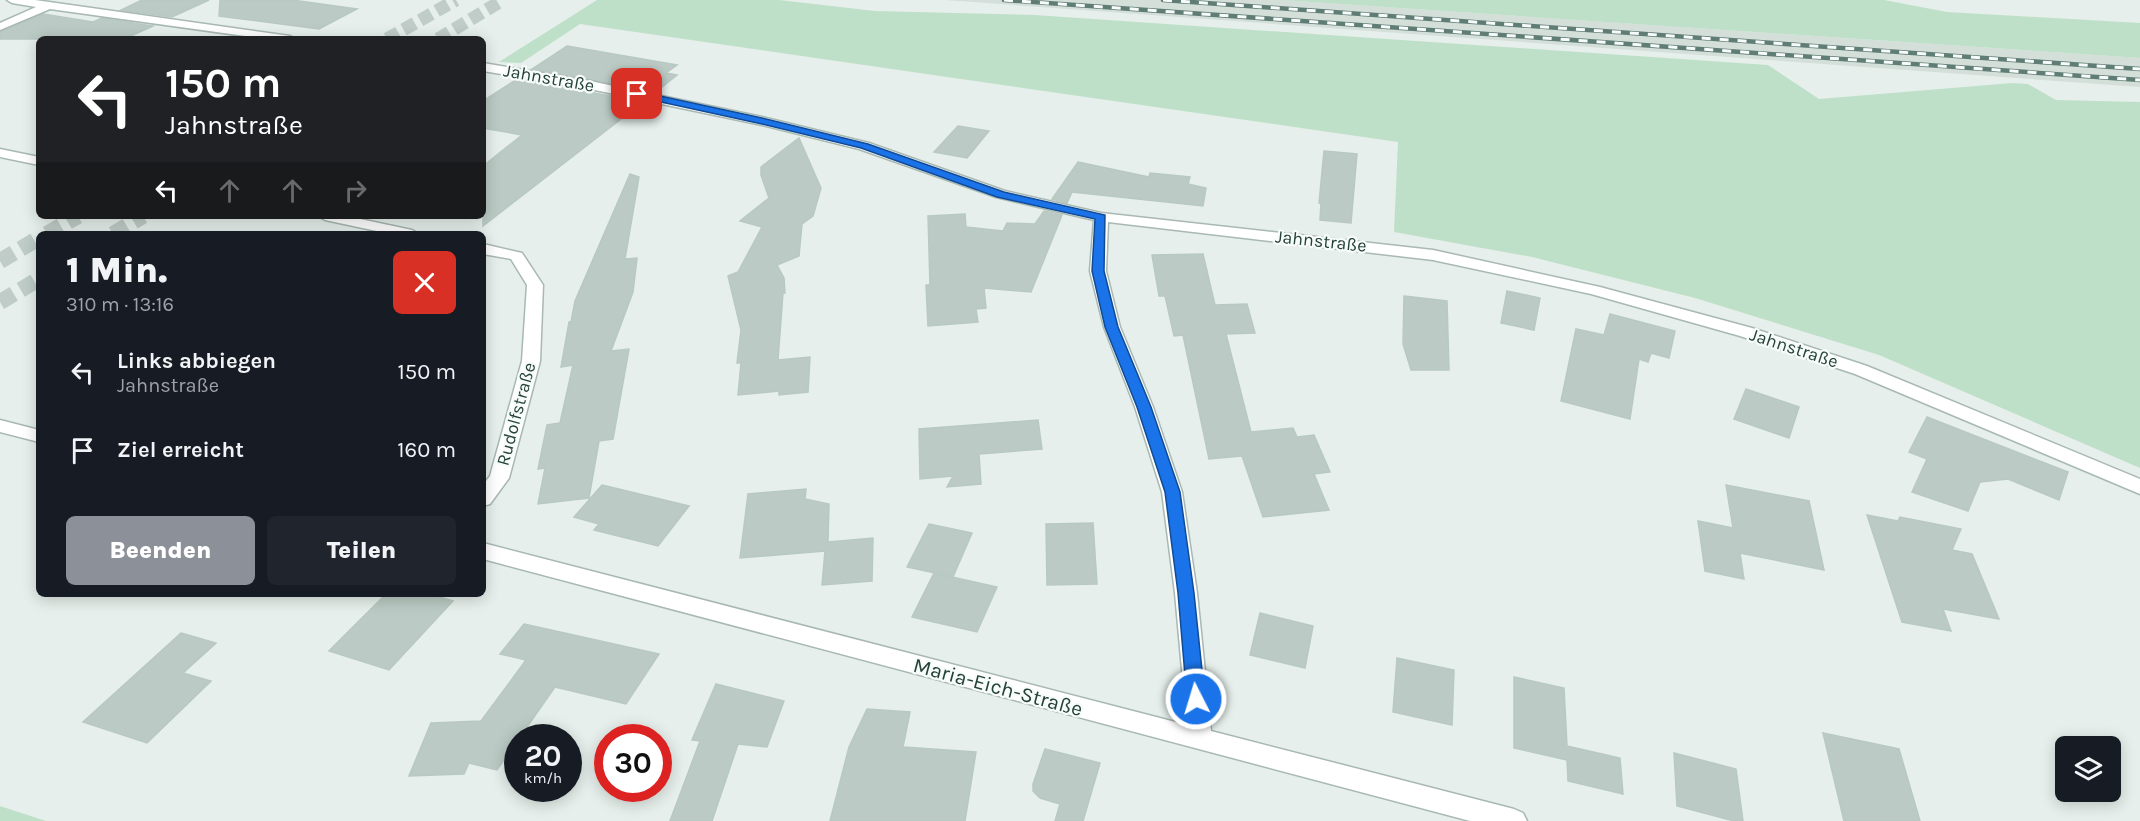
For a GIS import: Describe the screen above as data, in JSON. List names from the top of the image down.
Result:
{
  "streets": {
    "street": ["Jahnstraße", "Rudolfstraße", "Maria-Eich-Straße"]
  },
  "page": {
    "turn": ["150 m", "Jahnstraße"],
    "heading": ["1 Min.", "310 m · 13:16"],
    "list": [
      {
        "name": "Links abbiegen",
        "note": "Jahnstraße",
        "value": "150 m"
      },
      {
        "name": "Ziel erreicht",
        "value": "160 m"
      }
    ],
    "buttons": ["Beenden", "Teilen"],
    "speed": "20 km/h",
    "limit": "30"
  }
}
